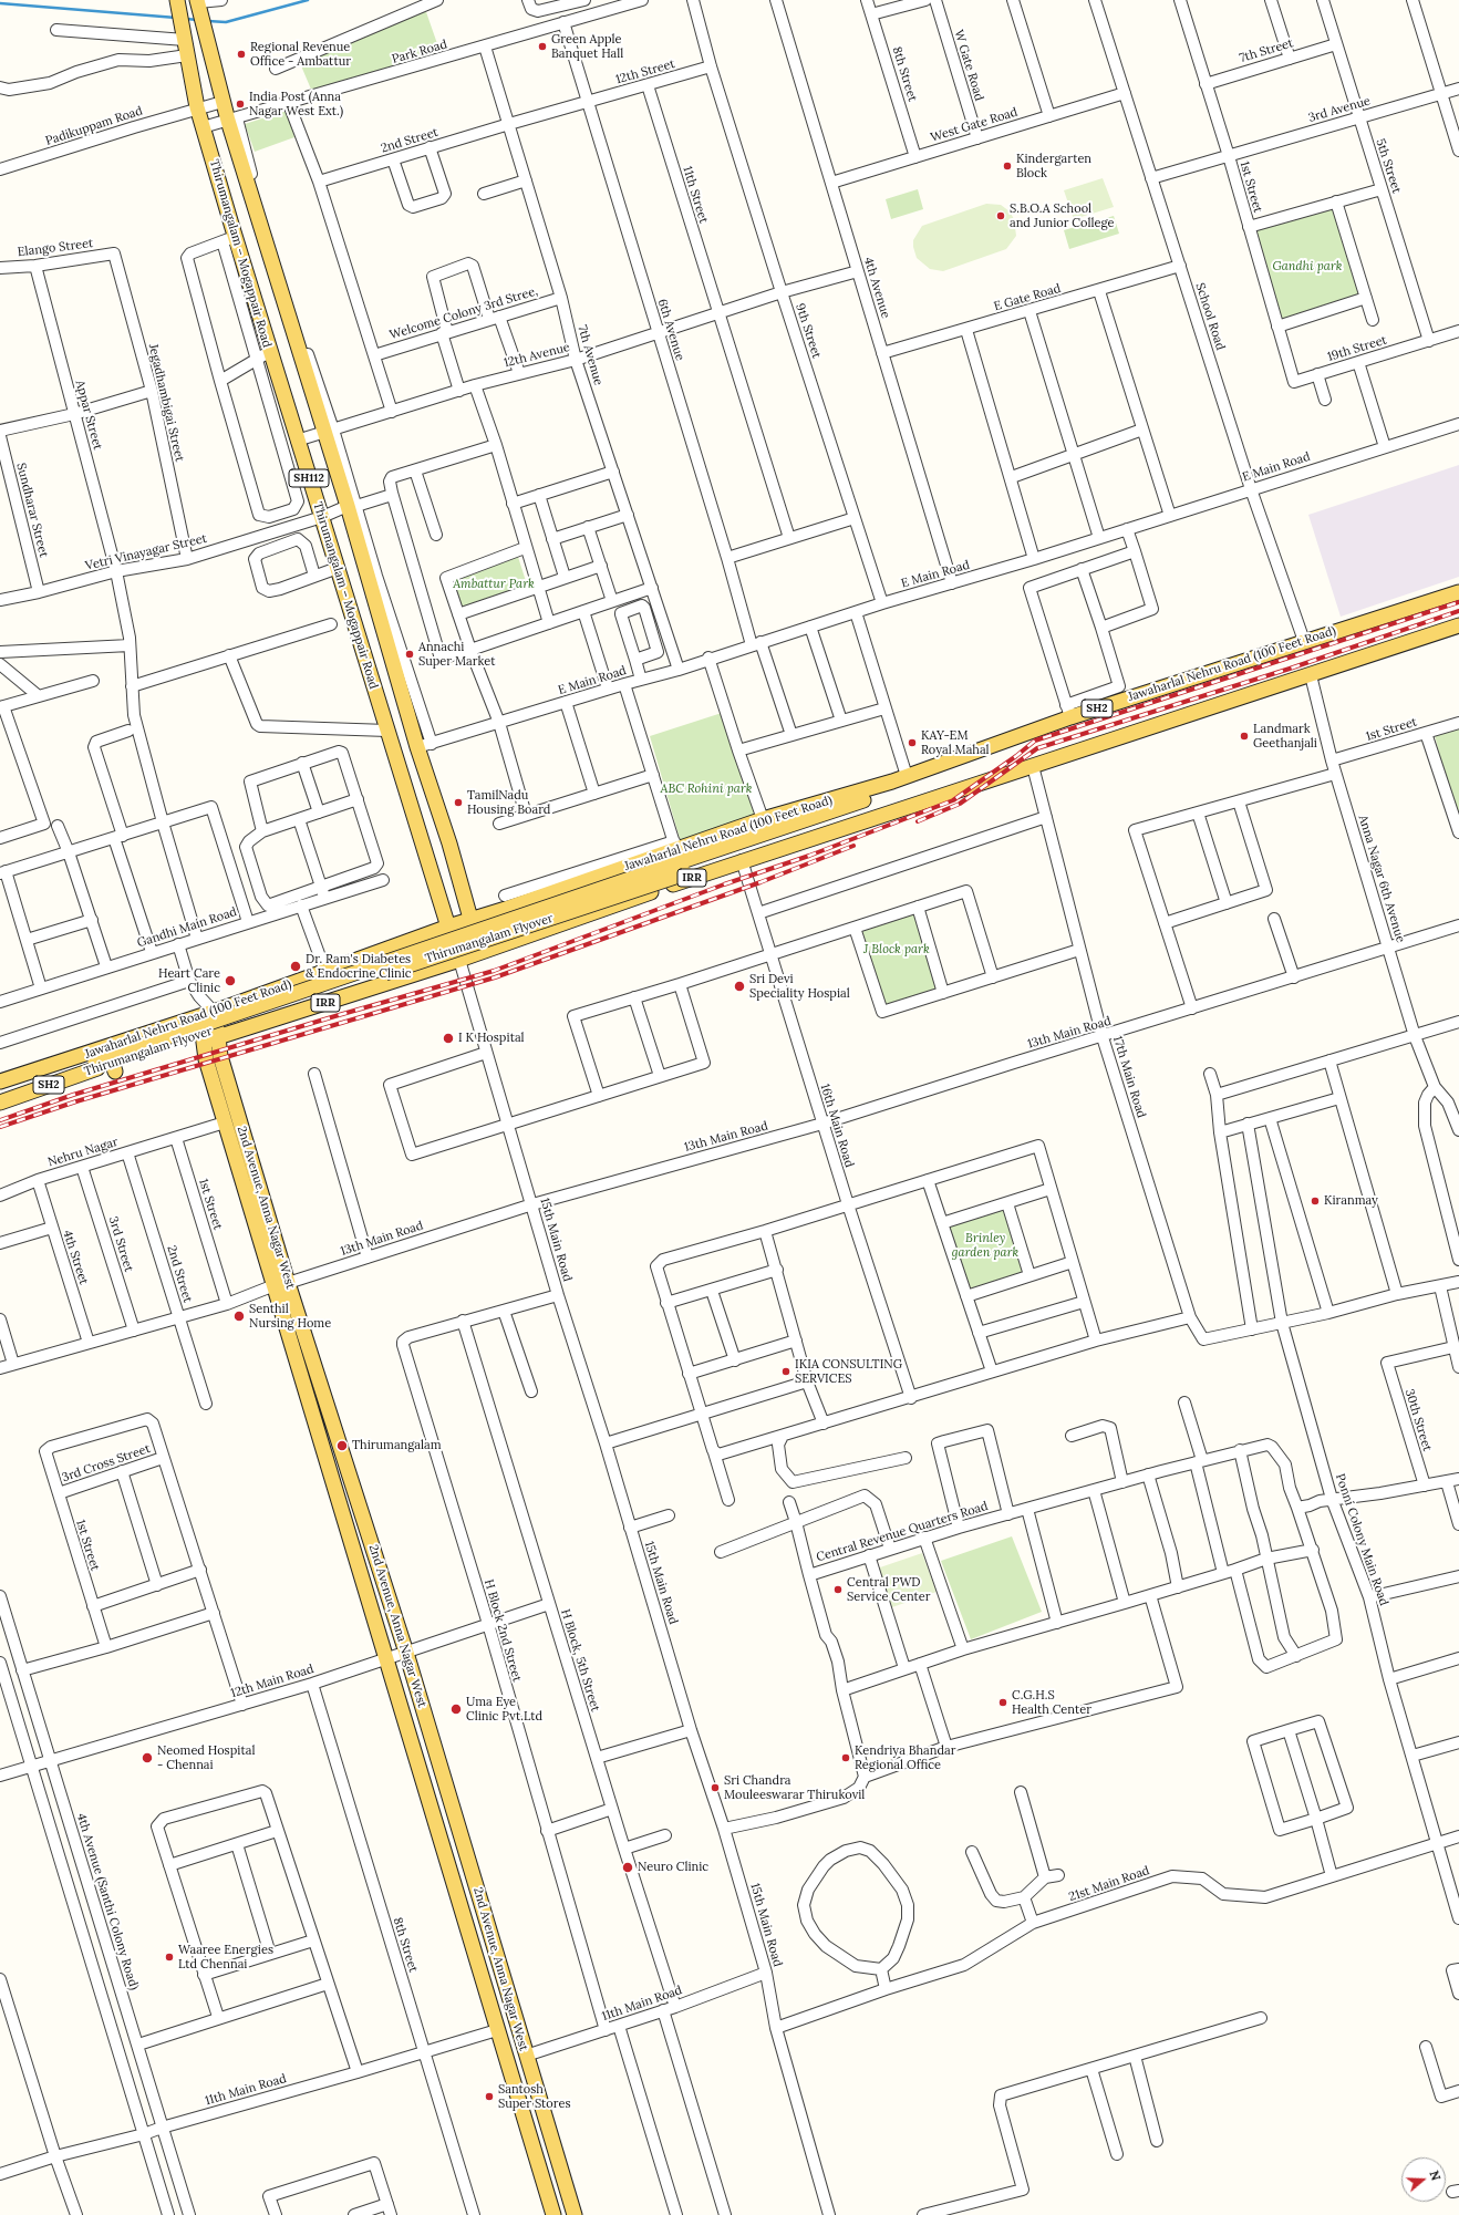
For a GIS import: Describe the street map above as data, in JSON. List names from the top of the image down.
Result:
{
  "streets": {
    "main road": [
      "Thirumangalam – Mogappair Road",
      "SH112",
      "Jawaharlal Nehru Road (100 Feet Road)",
      "SH2",
      "IRR",
      "Thirumangalam Flyover",
      "2nd Avenue, Anna Nagar West"
    ],
    "street": [
      "7th Street",
      "Park Road",
      "W Gate Road",
      "12th Street",
      "8th Street",
      "3rd Avenue",
      "West Gate Road",
      "Padikuppam Road",
      "2nd Street",
      "5th Street",
      "1st Street",
      "11th Street",
      "Elango Street",
      "4th Avenue",
      "E Gate Road",
      "Welcome Colony 3rd Stree,",
      "School Road",
      "6th Avenue",
      "9th Street",
      "19th Street",
      "12th Avenue",
      "7th Avenue",
      "Jegadhambigai Street",
      "Appar Street",
      "E Main Road",
      "Sundharar Street",
      "Vetri Vinayagar Street",
      "Anna Nagar 6th Avenue",
      "Gandhi Main Road",
      "13th Main Road",
      "17th Main Road",
      "16th Main Road",
      "Nehru Nagar",
      "15th Main Road",
      "3rd Street",
      "4th Street",
      "30th Street",
      "3rd Cross Street",
      "Central Revenue Quarters Road",
      "Ponni Colony Main Road",
      "H Block 2nd Street",
      "H Block, 5th Street",
      "12th Main Road",
      "21st Main Road",
      "4th Avenue (Santhi Colony Road)",
      "11th Main Road"
    ]
  },
  "crossings": [
    ["7th Street", "5th Street"],
    ["7th Street", "1st Street"],
    ["Park Road", "Thirumangalam – Mogappair Road"],
    ["Park Road", "6th Avenue"],
    ["Park Road", "7th Avenue"],
    ["W Gate Road", "West Gate Road"],
    ["12th Street", "2nd Street"],
    ["12th Street", "11th Street"],
    ["12th Street", "6th Avenue"],
    ["12th Street", "9th Street"],
    ["12th Street", "7th Avenue"],
    ["8th Street", "West Gate Road"],
    ["8th Street", "12th Main Road"],
    ["8th Street", "11th Main Road"],
    ["3rd Avenue", "5th Street"],
    ["3rd Avenue", "1st Street"],
    ["3rd Avenue", "School Road"],
    ["West Gate Road", "4th Avenue"],
    ["West Gate Road", "School Road"],
    ["Padikuppam Road", "Thirumangalam – Mogappair Road"],
    ["2nd Street", "7th Avenue"],
    ["2nd Street", "13th Main Road"],
    ["2nd Street", "Nehru Nagar"],
    ["5th Street", "19th Street"],
    ["1st Street", "19th Street"],
    ["1st Street", "Anna Nagar 6th Avenue"],
    ["1st Street", "13th Main Road"],
    ["1st Street", "Nehru Nagar"],
    ["1st Street", "3rd Cross Street"],
    ["11th Street", "12th Avenue"],
    ["Elango Street", "Jegadhambigai Street"],
    ["Elango Street", "Appar Street"],
    ["Thirumangalam – Mogappair Road", "12th Avenue"],
    ["Thirumangalam – Mogappair Road", "E Main Road"],
    ["Thirumangalam – Mogappair Road", "Vetri Vinayagar Street"],
    ["Thirumangalam – Mogappair Road", "Jawaharlal Nehru Road (100 Feet Road)"],
    ["Thirumangalam – Mogappair Road", "IRR"],
    ["Thirumangalam – Mogappair Road", "15th Main Road"],
    ["4th Avenue", "E Gate Road"],
    ["4th Avenue", "12th Avenue"],
    ["4th Avenue", "E Main Road"],
    ["E Gate Road", "School Road"],
    ["Welcome Colony 3rd Stree,", "7th Avenue"],
    ["School Road", "E Main Road"],
    ["School Road", "Jawaharlal Nehru Road (100 Feet Road)"],
    ["6th Avenue", "12th Avenue"],
    ["6th Avenue", "E Main Road"],
    ["9th Street", "12th Avenue"],
    ["9th Street", "E Main Road"],
    ["12th Avenue", "7th Avenue"],
    ["7th Avenue", "E Main Road"],
    ["Jegadhambigai Street", "Vetri Vinayagar Street"],
    ["Appar Street", "Vetri Vinayagar Street"],
    ["Appar Street", "Gandhi Main Road"],
    ["Sundharar Street", "Vetri Vinayagar Street"],
    ["Jawaharlal Nehru Road (100 Feet Road)", "Thirumangalam Flyover"],
    ["Jawaharlal Nehru Road (100 Feet Road)", "2nd Avenue, Anna Nagar West"],
    ["SH2", "IRR"],
    ["SH2", "Anna Nagar 6th Avenue"],
    ["SH2", "Thirumangalam Flyover"],
    ["SH2", "17th Main Road"],
    ["IRR", "Thirumangalam Flyover"],
    ["IRR", "16th Main Road"],
    ["IRR", "2nd Avenue, Anna Nagar West"],
    ["IRR", "15th Main Road"],
    ["Anna Nagar 6th Avenue", "13th Main Road"],
    ["13th Main Road", "17th Main Road"],
    ["13th Main Road", "16th Main Road"],
    ["13th Main Road", "2nd Avenue, Anna Nagar West"],
    ["13th Main Road", "15th Main Road"],
    ["13th Main Road", "3rd Street"],
    ["13th Main Road", "4th Street"],
    ["Nehru Nagar", "2nd Avenue, Anna Nagar West"],
    ["Nehru Nagar", "3rd Street"],
    ["Nehru Nagar", "4th Street"],
    ["2nd Avenue, Anna Nagar West", "12th Main Road"],
    ["2nd Avenue, Anna Nagar West", "11th Main Road"],
    ["15th Main Road", "21st Main Road"],
    ["15th Main Road", "11th Main Road"],
    ["Ponni Colony Main Road", "21st Main Road"],
    ["H Block 2nd Street", "H Block, 5th Street"],
    ["H Block 2nd Street", "12th Main Road"],
    ["H Block 2nd Street", "11th Main Road"],
    ["H Block, 5th Street", "12th Main Road"],
    ["H Block, 5th Street", "11th Main Road"],
    ["12th Main Road", "4th Avenue (Santhi Colony Road)"],
    ["4th Avenue (Santhi Colony Road)", "11th Main Road"]
  ],
  "parks": [
    "Gandhi park",
    "Ambattur Park",
    "ABC Rohini park",
    "J Block park",
    "Brinley garden park"
  ],
  "places": [
    "Green Apple Banquet Hall",
    "Regional Revenue Office - Ambattur",
    "India Post (Anna Nagar West Ext.)",
    "Kindergarten Block",
    "S.B.O.A School and Junior College",
    "Annachi Super Market",
    "Landmark Geethanjali",
    "KAY-EM Royal Mahal",
    "TamilNadu Housing Board",
    "Dr. Ram's Diabetes & Endocrine Clinic",
    "Heart Care Clinic",
    "Sri Devi Speciality Hospial",
    "I K Hospital",
    "Kiranmay",
    "Senthil Nursing Home",
    "IKIA CONSULTING SERVICES",
    "Thirumangalam",
    "Central PWD Service Center",
    "C.G.H.S Health Center",
    "Uma Eye Clinic Pvt.Ltd",
    "Neomed Hospital - Chennai",
    "Kendriya Bhandar Regional Office",
    "Sri Chandra Mouleeswarar Thirukovil",
    "Neuro Clinic",
    "Waaree Energies Ltd Chennai",
    "Santosh Super Stores"
  ],
  "north": "right"
}
